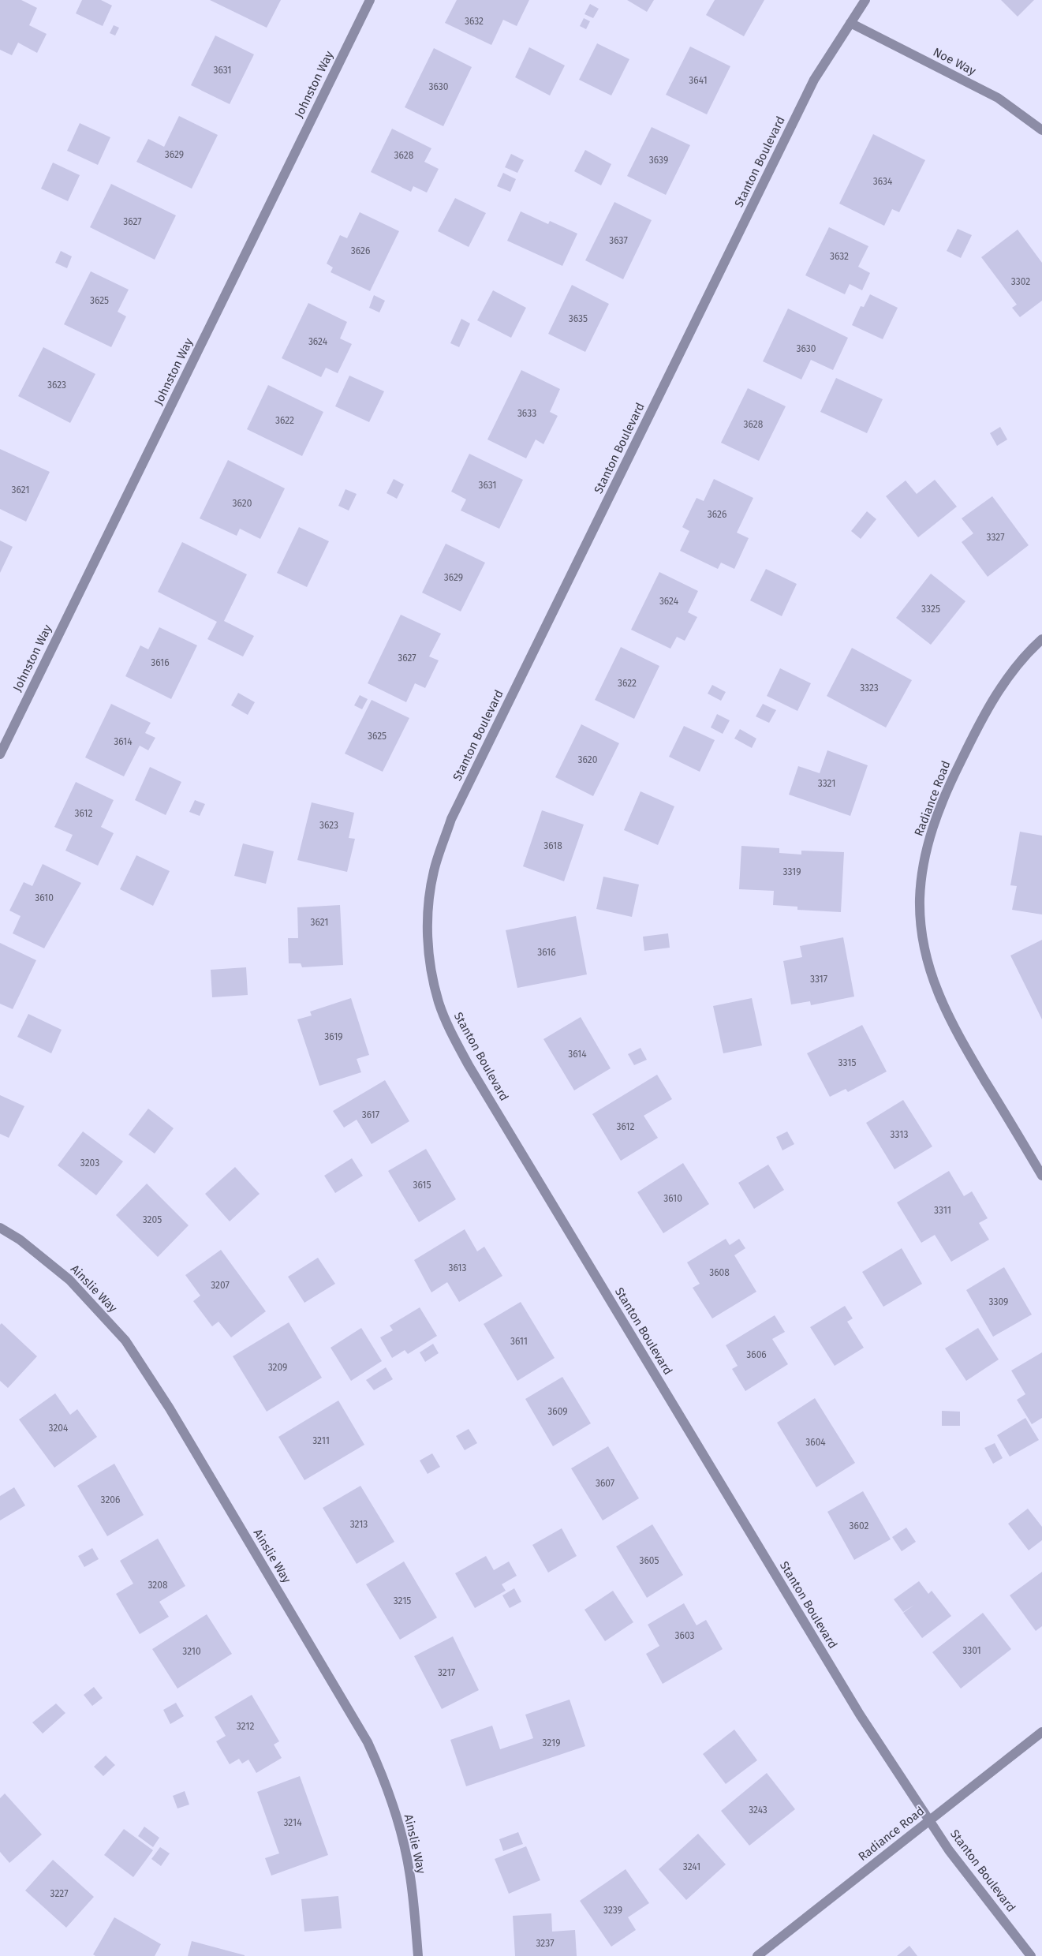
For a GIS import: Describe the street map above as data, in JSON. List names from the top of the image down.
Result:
{
  "streets": {
    "street": [
      "Noe Way",
      "Johnston Way",
      "Stanton Boulevard",
      "Radiance Road",
      "Ainslie Way"
    ]
  },
  "crossings": [
    ["Noe Way", "Stanton Boulevard"],
    ["Stanton Boulevard", "Radiance Road"]
  ],
  "house_numbers": [
    "3632",
    "3631",
    "3641",
    "3630",
    "3629",
    "3628",
    "3639",
    "3634",
    "3627",
    "3637",
    "3626",
    "3632",
    "3302",
    "3625",
    "3635",
    "3624",
    "3630",
    "3623",
    "3633",
    "3622",
    "3628",
    "3631",
    "3621",
    "3620",
    "3626",
    "3327",
    "3629",
    "3624",
    "3325",
    "3627",
    "3616",
    "3622",
    "3323",
    "3625",
    "3614",
    "3620",
    "3321",
    "3612",
    "3623",
    "3618",
    "3319",
    "3610",
    "3621",
    "3616",
    "3317",
    "3619",
    "3614",
    "3315",
    "3617",
    "3612",
    "3313",
    "3203",
    "3615",
    "3610",
    "3311",
    "3205",
    "3613",
    "3608",
    "3207",
    "3309",
    "3611",
    "3606",
    "3209",
    "3609",
    "3204",
    "3211",
    "3604",
    "3607",
    "3206",
    "3213",
    "3602",
    "3605",
    "3208",
    "3215",
    "3603",
    "3301",
    "3210",
    "3217",
    "3212",
    "3219",
    "3243",
    "3214",
    "3241",
    "3227",
    "3239",
    "3237"
  ]
}
